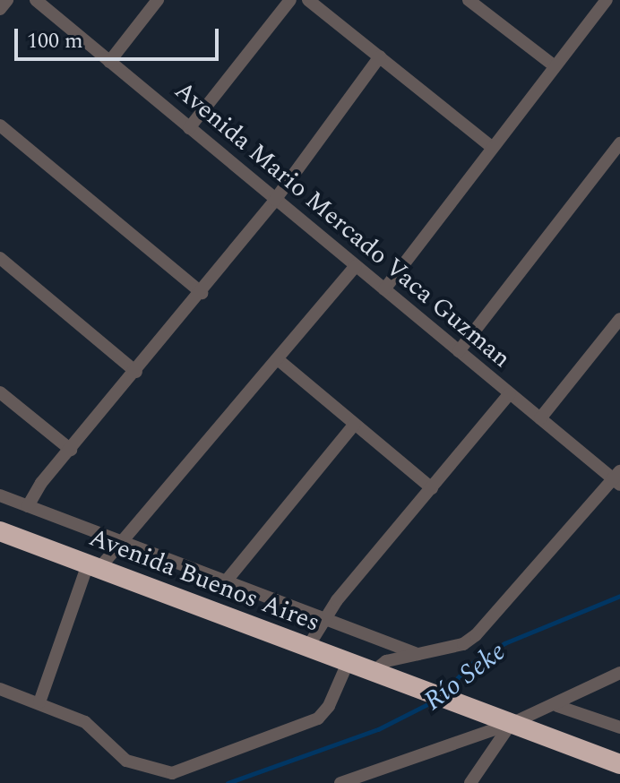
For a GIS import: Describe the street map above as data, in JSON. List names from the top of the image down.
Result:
{
  "streets": {
    "highway": ["Avenida Buenos Aires"],
    "street": ["Avenida Mario Mercado Vaca Guzman"]
  },
  "water": ["Río Seke"],
  "scale_bar": "100 m"
}
